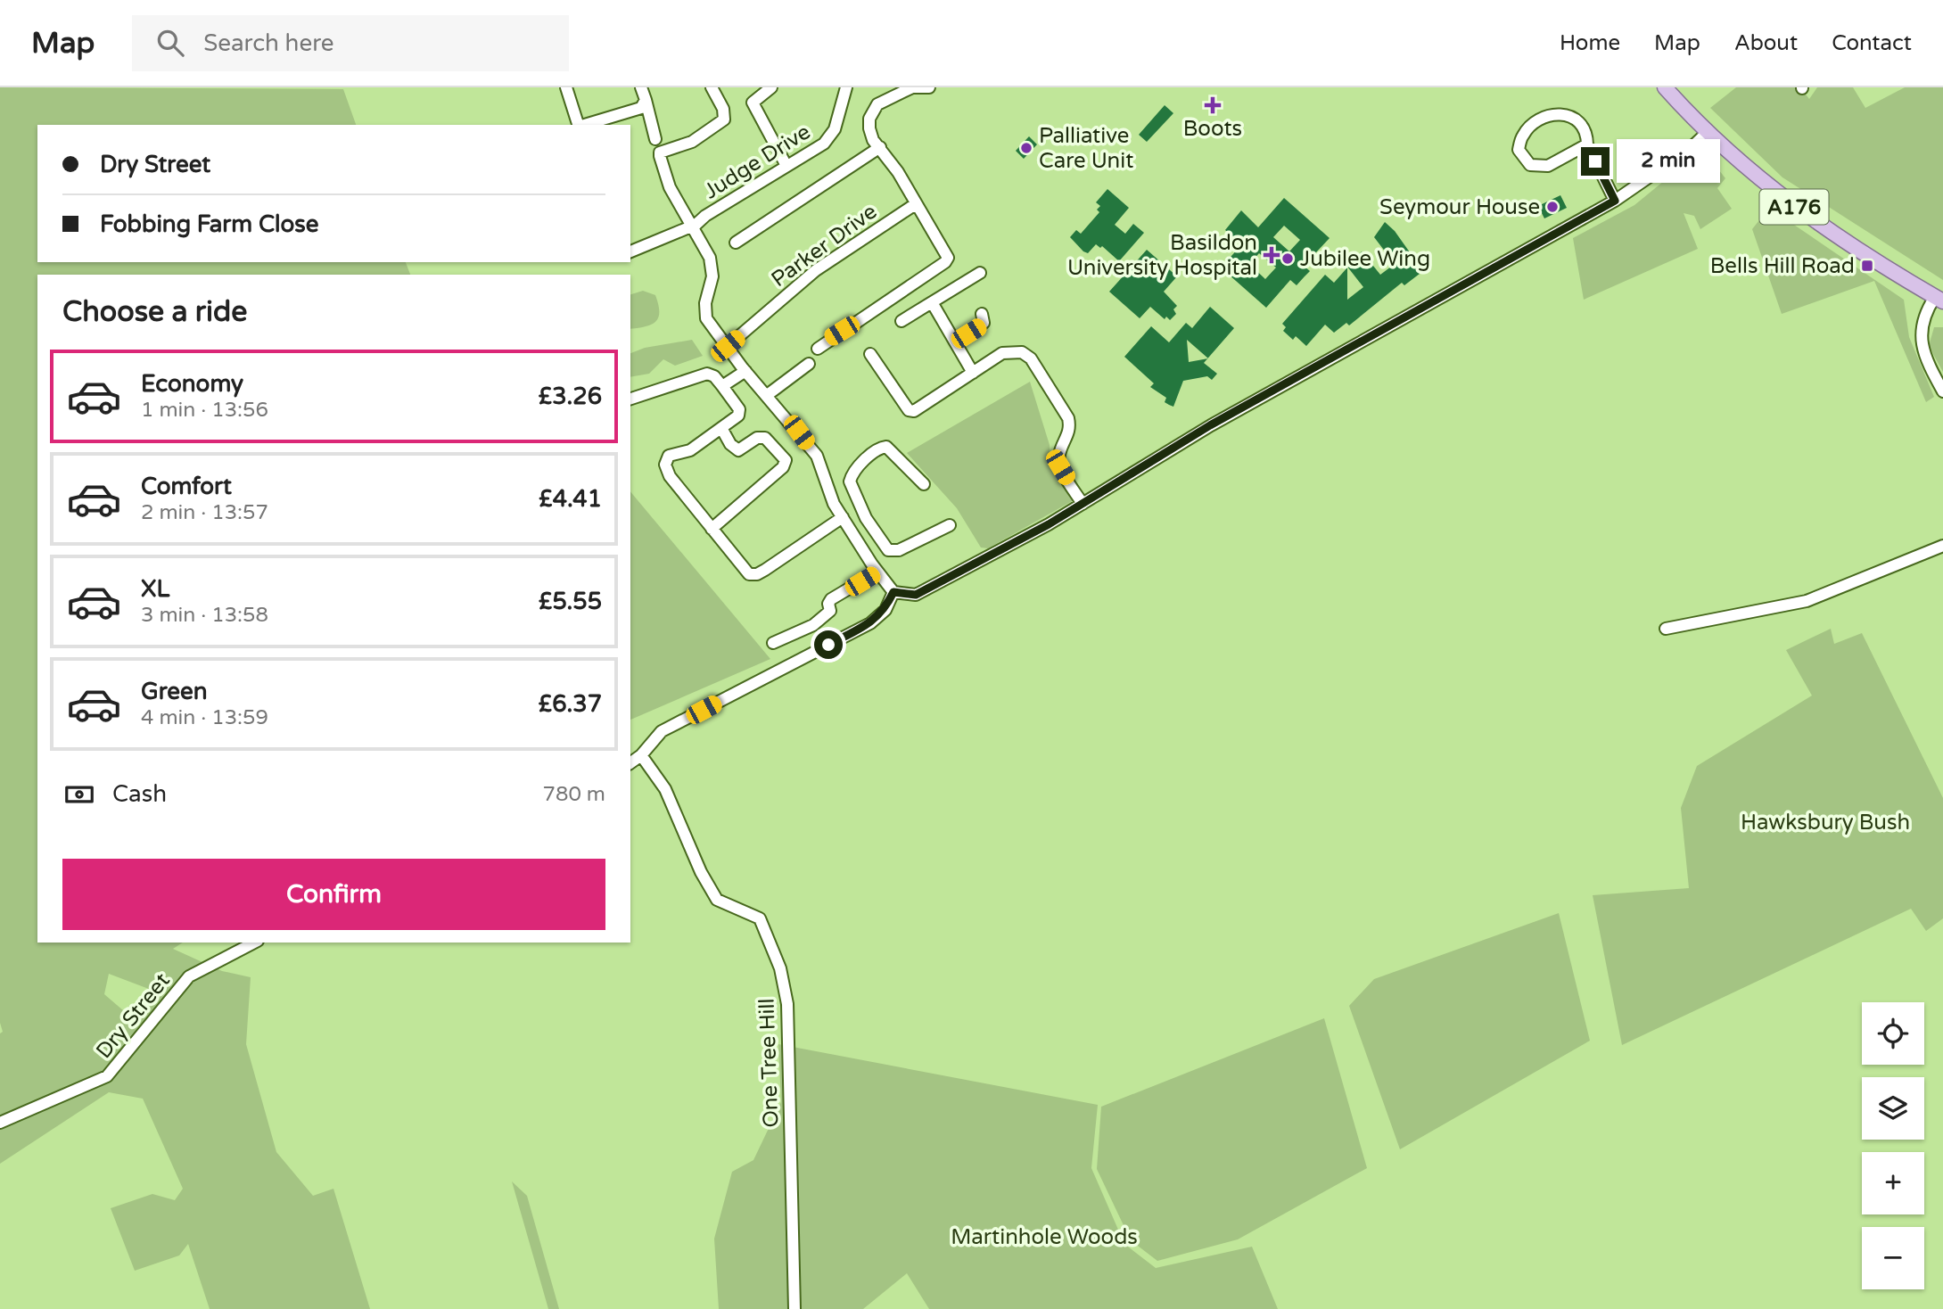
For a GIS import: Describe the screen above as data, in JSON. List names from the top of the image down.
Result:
{
  "streets": {
    "main road": ["A176"],
    "street": [
      "Judge Drive",
      "Parker Drive",
      "Dry Street",
      "One Tree Hill"
    ]
  },
  "parks": ["Hawksbury Bush", "Martinhole Woods"],
  "places": {
    "health": ["Boots", "Basildon University Hospital"],
    "other": ["Palliative Care Unit", "Seymour House", "Jubilee Wing"],
    "transit": ["Bells Hill Road"]
  },
  "page": {
    "header": "Map",
    "search": "Search here",
    "nav": [
      "Home",
      "Map",
      "About",
      "Contact"
    ],
    "banner": ["Dry Street", "Fobbing Farm Close"],
    "bubble": "2 min",
    "heading": "Choose a ride",
    "list": [
      {
        "name": "Economy",
        "note": "1 min · 13:56",
        "value": "£3.26"
      },
      {
        "name": "Comfort",
        "note": "2 min · 13:57",
        "value": "£4.41"
      },
      {
        "name": "XL",
        "note": "3 min · 13:58",
        "value": "£5.55"
      },
      {
        "name": "Green",
        "note": "4 min · 13:59",
        "value": "£6.37"
      }
    ],
    "pay": ["Cash", "780 m"],
    "buttons": "Confirm",
    "map_buttons": ["+", "−"]
  }
}
